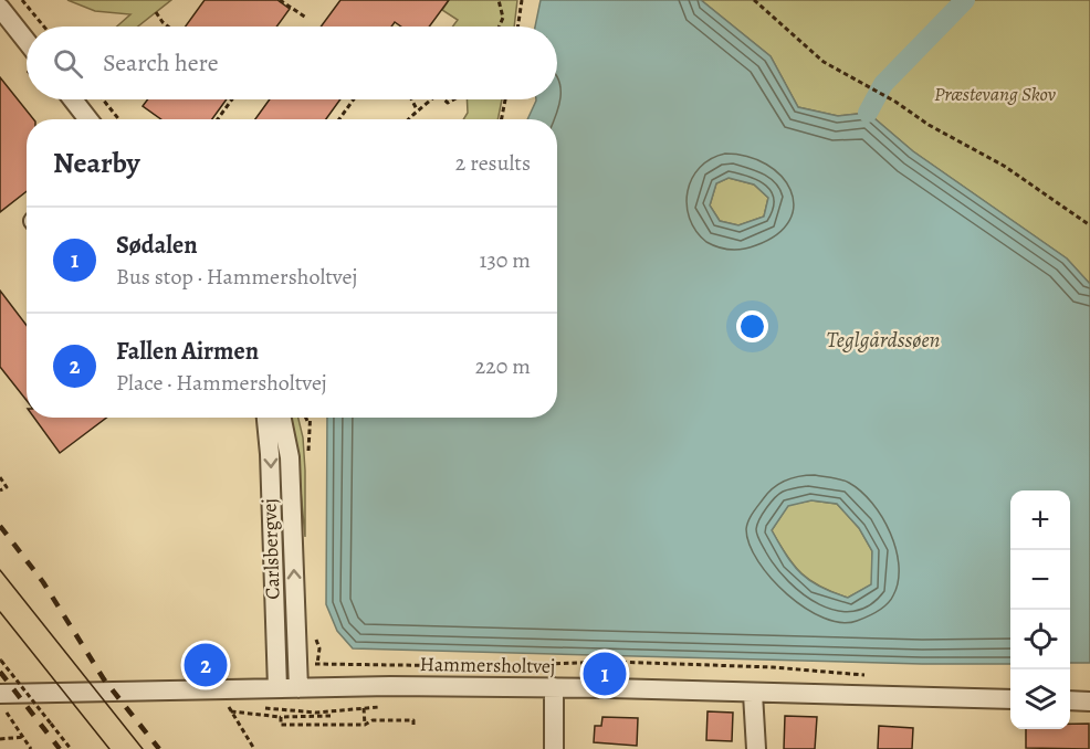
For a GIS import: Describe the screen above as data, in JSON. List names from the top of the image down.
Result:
{
  "streets": {
    "street": ["Carlsbergvej", "Hammersholtvej"]
  },
  "crossings": [
    ["Carlsbergvej", "Hammersholtvej"]
  ],
  "water": ["Teglgårdssøen"],
  "parks": ["Præstevang Skov"],
  "page": {
    "search": "Search here",
    "heading": ["Nearby", "2 results"],
    "list": [
      {
        "mark": "1",
        "name": "Sødalen",
        "note": "Bus stop · Hammersholtvej",
        "value": "130 m"
      },
      {
        "mark": "2",
        "name": "Fallen Airmen",
        "note": "Place · Hammersholtvej",
        "value": "220 m"
      }
    ],
    "map_buttons": ["+", "−"],
    "pins": ["2", "1"]
  }
}
